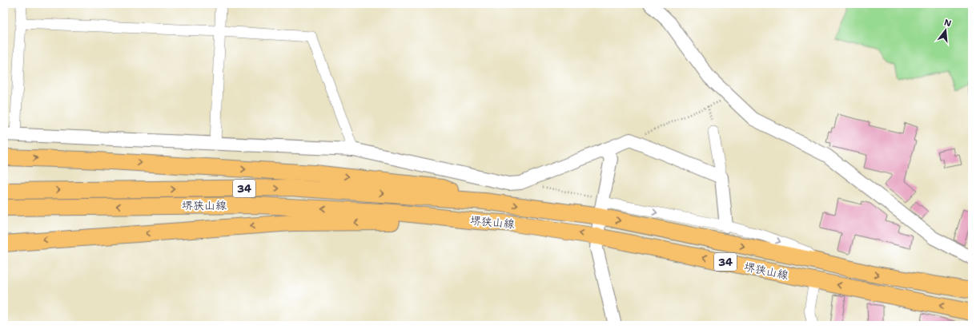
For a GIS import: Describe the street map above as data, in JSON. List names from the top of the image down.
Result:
{
  "streets": {
    "main road": ["34", "堺狭山線"]
  },
  "north": "top"
}
